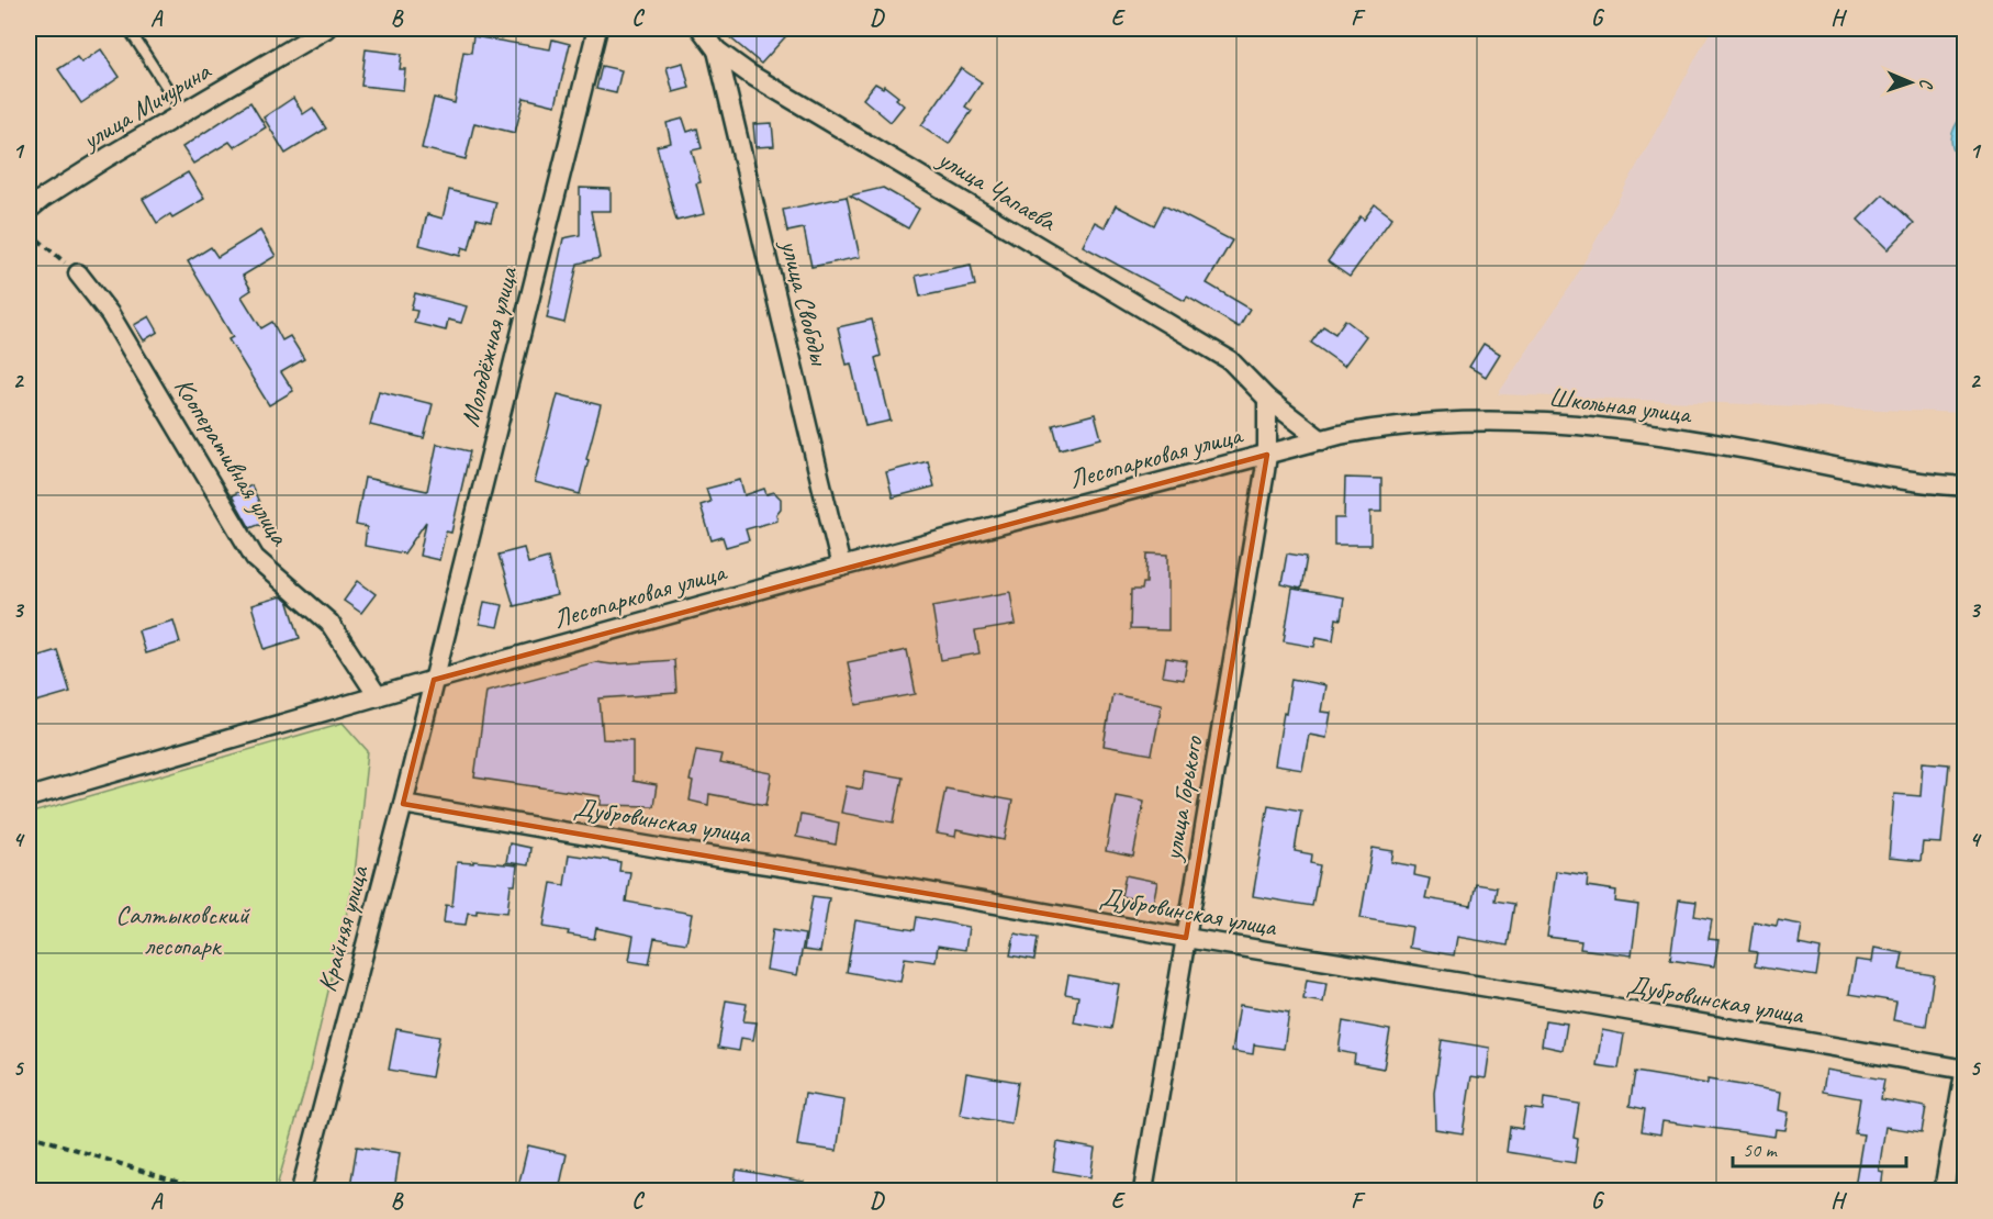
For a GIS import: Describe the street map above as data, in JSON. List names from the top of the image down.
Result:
{
  "streets": {
    "street": [
      "улица Мичурина",
      "улица Чапаева",
      "улица Свободы",
      "Молодёжная улица",
      "Школьная улица",
      "Лесопарковая улица",
      "Кооперативная улица",
      "улица Горького",
      "Дубровинская улица",
      "Крайняя улица"
    ]
  },
  "crossings": [
    ["улица Чапаева", "улица Свободы"],
    ["улица Чапаева", "Школьная улица"],
    ["улица Свободы", "Лесопарковая улица"],
    ["Молодёжная улица", "Лесопарковая улица"],
    ["Молодёжная улица", "Крайняя улица"],
    ["Школьная улица", "Лесопарковая улица"],
    ["Школьная улица", "улица Горького"],
    ["Лесопарковая улица", "Кооперативная улица"],
    ["Лесопарковая улица", "улица Горького"],
    ["Лесопарковая улица", "Крайняя улица"],
    ["улица Горького", "Дубровинская улица"],
    ["Дубровинская улица", "Крайняя улица"]
  ],
  "parks": ["Салтыковский лесопарк"],
  "scale_bar": "50 m",
  "north": "right",
  "grid": {
    "columns": [
      "A",
      "B",
      "C",
      "D",
      "E",
      "F",
      "G",
      "H"
    ],
    "rows": [
      "1",
      "2",
      "3",
      "4",
      "5"
    ]
  }
}
